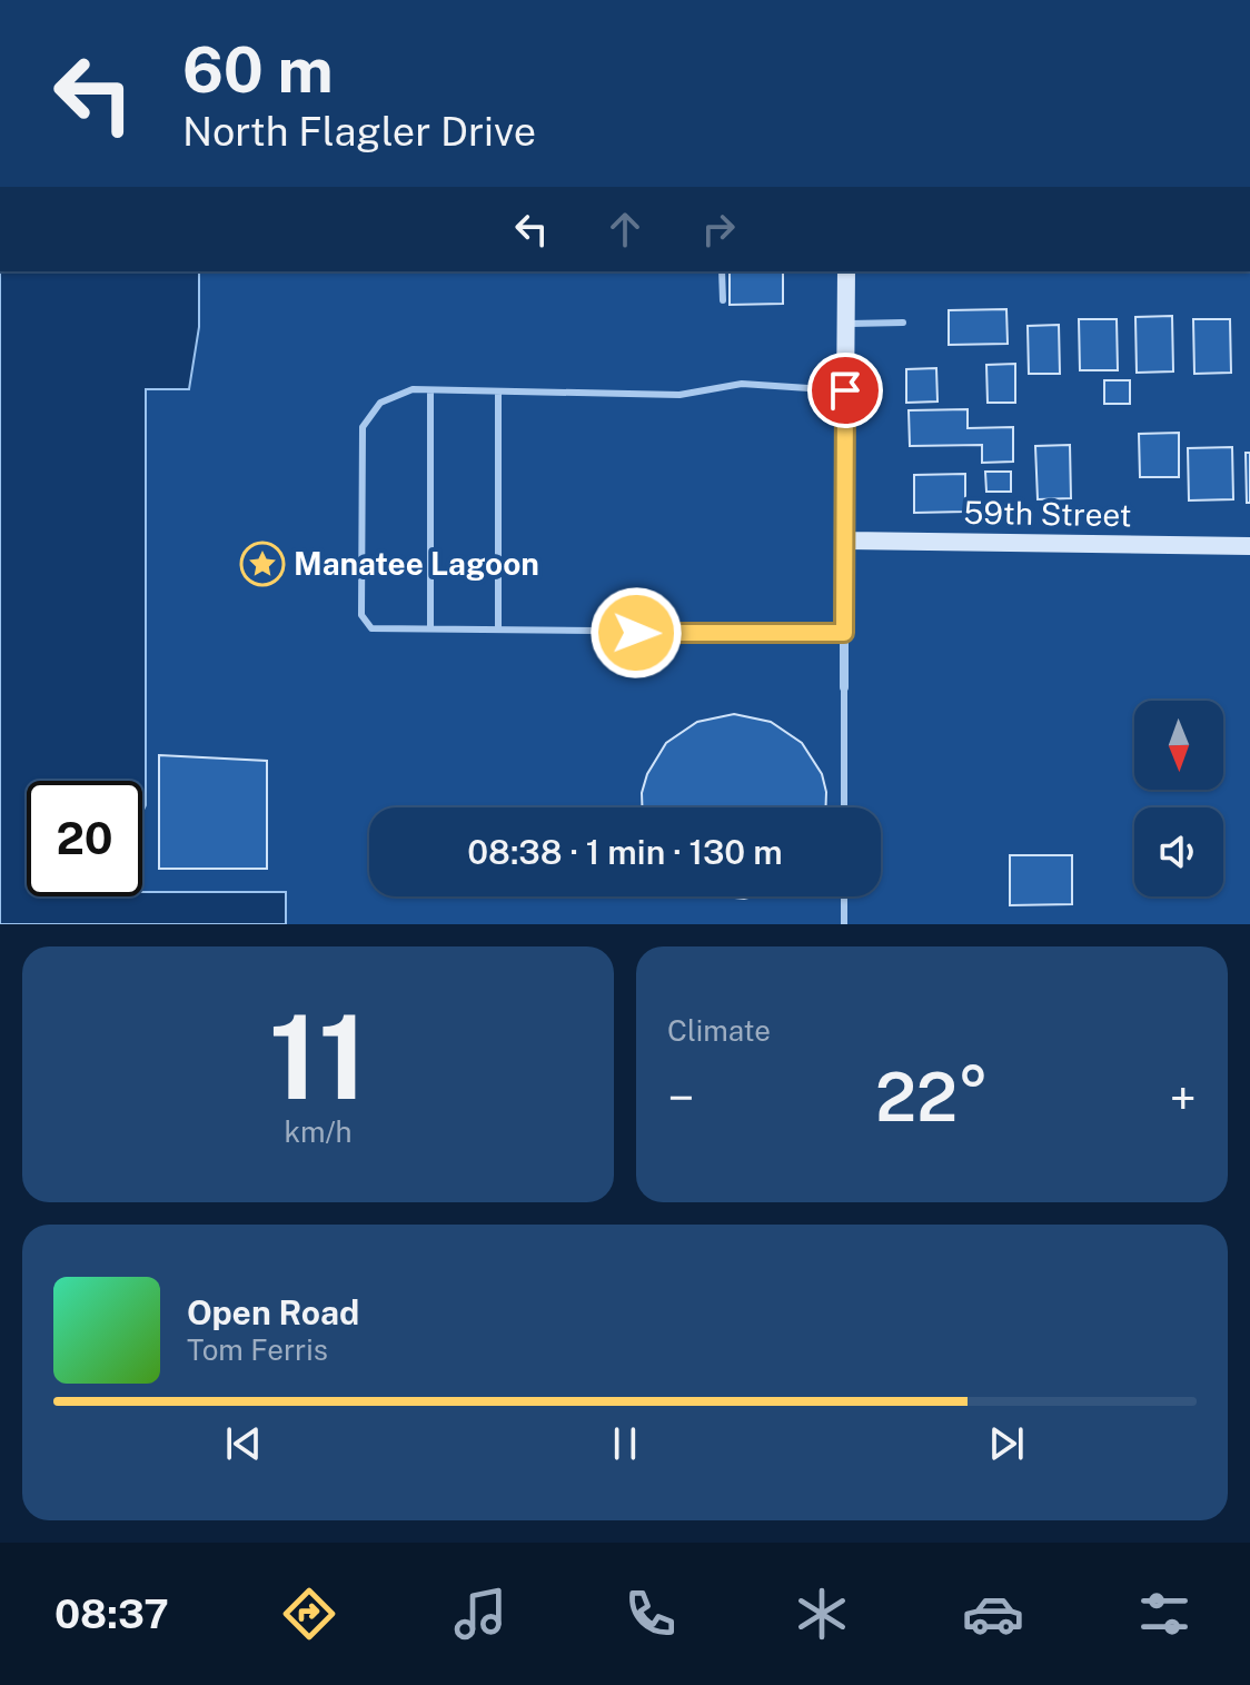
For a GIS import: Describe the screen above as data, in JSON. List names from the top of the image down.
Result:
{
  "streets": {
    "street": ["59th Street"]
  },
  "places": {
    "place": ["Manatee Lagoon"]
  },
  "north": "bottom",
  "page": {
    "turn": ["60 m", "North Flagler Drive"],
    "limit": "20",
    "trip": "08:38 · 1 min · 130 m",
    "tile": [
      ["11", "km/h"],
      "Climate"
    ],
    "heat": ["−", "22°", "+"],
    "song": ["Open Road", "Tom Ferris"],
    "tabs": "08:37"
  }
}
